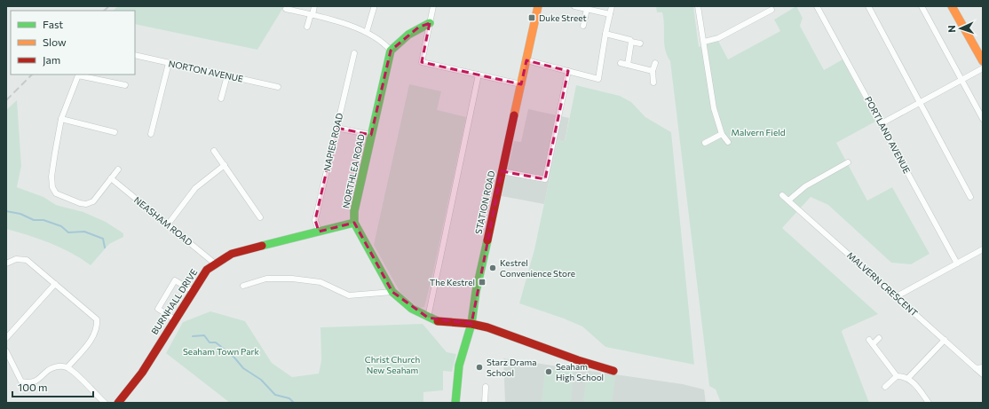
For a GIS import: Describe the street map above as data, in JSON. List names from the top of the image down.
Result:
{
  "streets": {
    "street": [
      "NORTON AVENUE",
      "PORTLAND AVENUE",
      "NAPIER ROAD",
      "NORTHLEA ROAD",
      "STATION ROAD",
      "NEASHAM ROAD",
      "MALVERN CRESCENT",
      "BURNHALL DRIVE"
    ]
  },
  "crossings": [
    ["NAPIER ROAD", "BURNHALL DRIVE"],
    ["NORTHLEA ROAD", "BURNHALL DRIVE"],
    ["NEASHAM ROAD", "BURNHALL DRIVE"]
  ],
  "parks": ["Malvern Field", "Seaham Town Park", "Christ Church New Seaham"],
  "places": {
    "transit": ["Duke Street", "The Kestrel"],
    "other": ["Kestrel Convenience Store", "Starz Drama School", "Seaham High School"]
  },
  "legend": ["Fast", "Slow", "Jam"],
  "scale_bar": "100 m",
  "north": "left"
}
